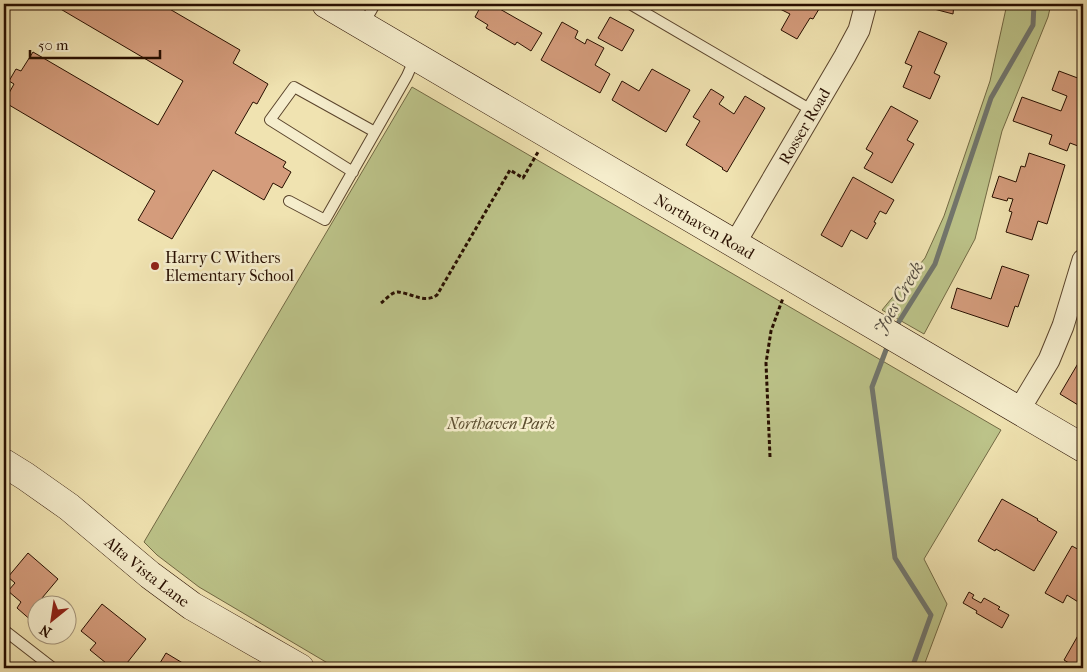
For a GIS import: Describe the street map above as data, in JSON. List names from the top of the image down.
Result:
{
  "streets": {
    "street": ["Rosser Road", "Northaven Road", "Alta Vista Lane"]
  },
  "crossings": [
    ["Rosser Road", "Northaven Road"]
  ],
  "water": ["Joes Creek"],
  "parks": ["Northaven Park"],
  "places": ["Harry C Withers Elementary School"],
  "scale_bar": "50 m",
  "north": "bottom left"
}
